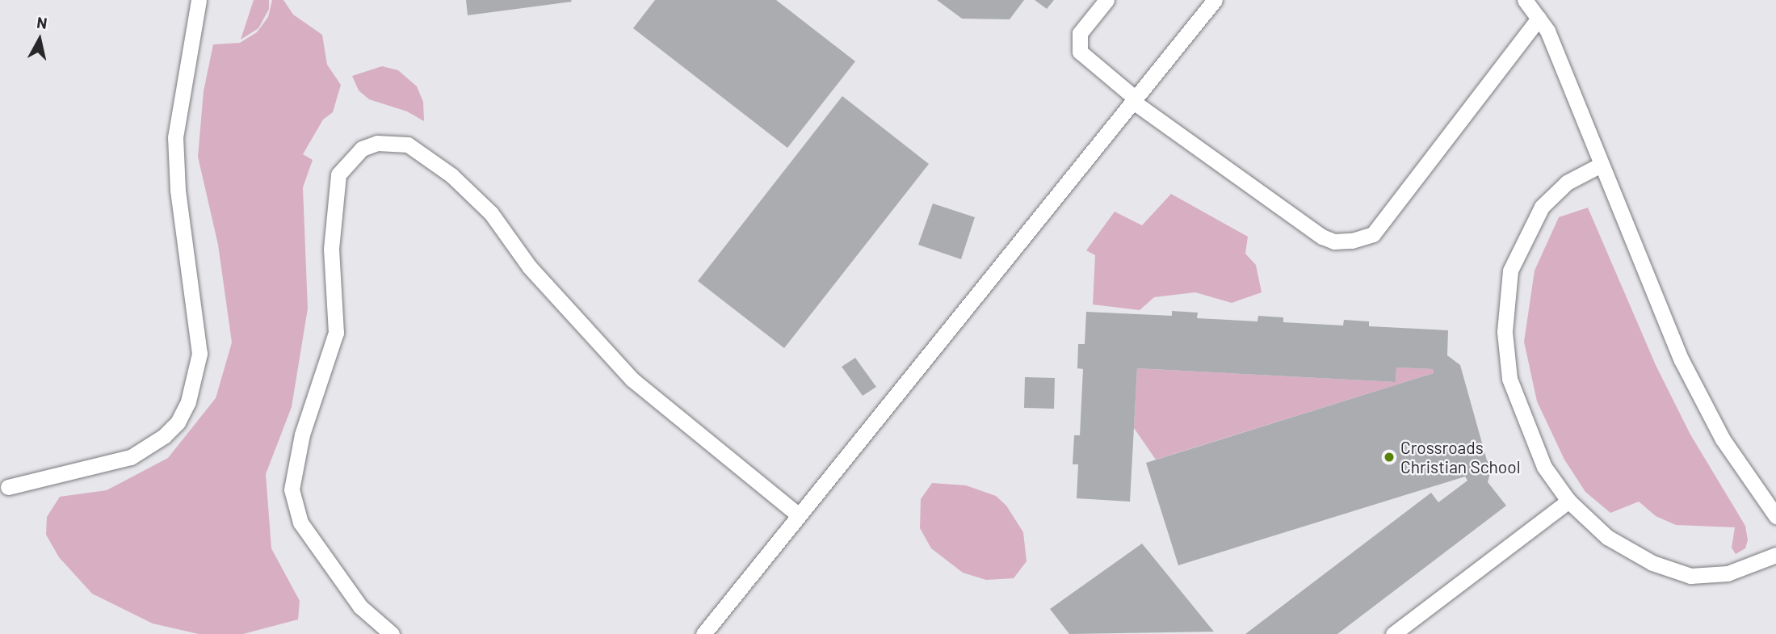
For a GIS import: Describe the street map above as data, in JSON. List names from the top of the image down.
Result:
{
  "places": ["Crossroads Christian School"],
  "north": "top"
}
